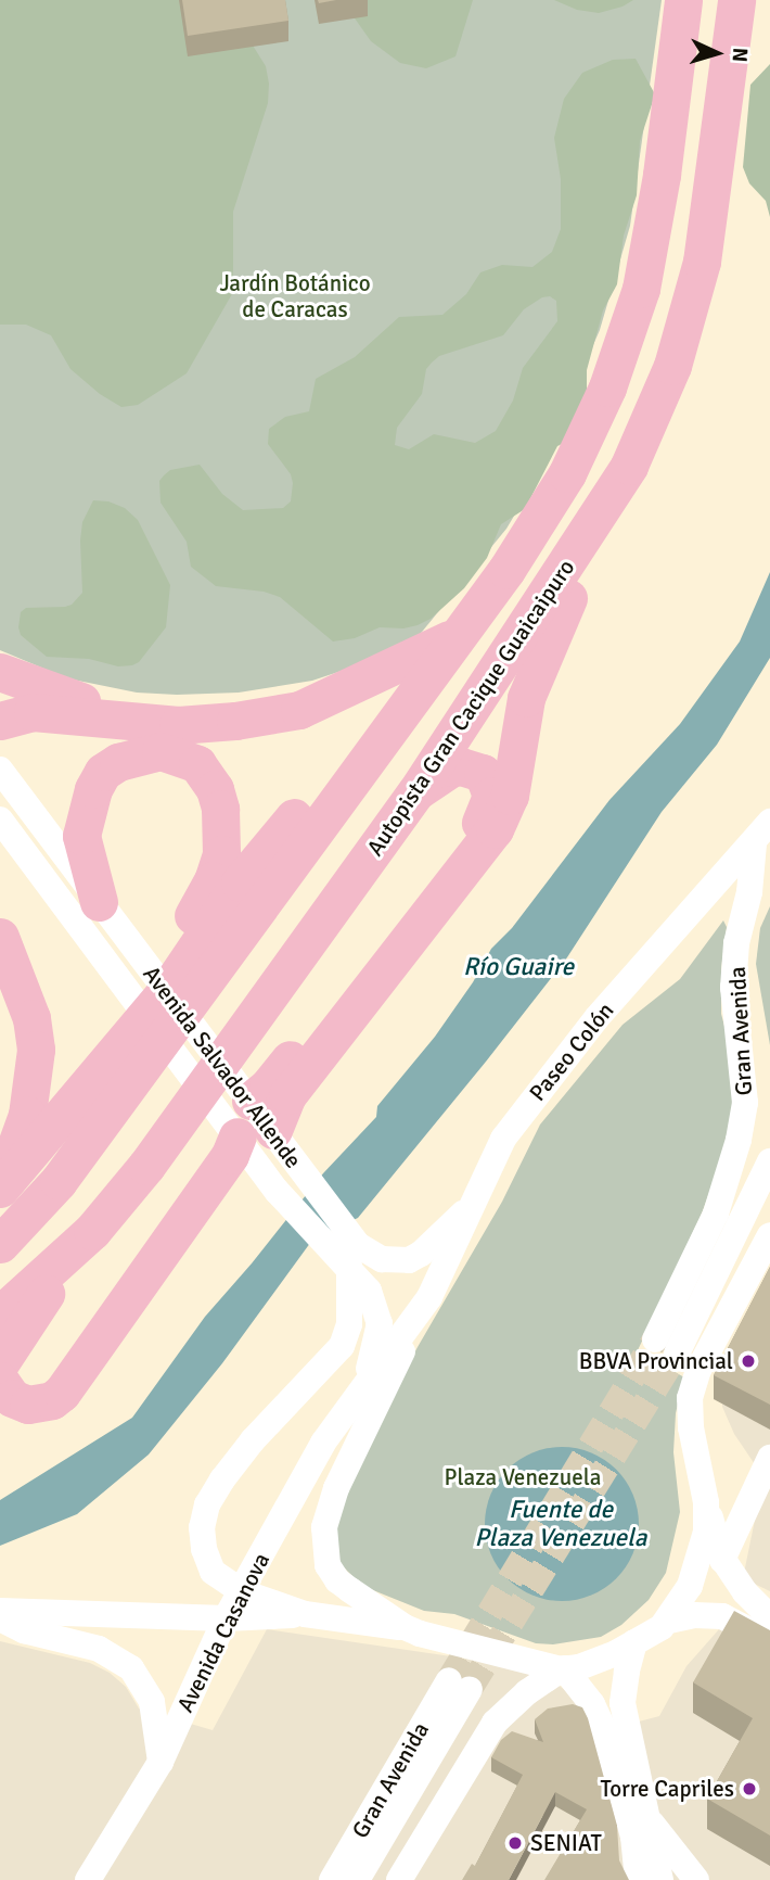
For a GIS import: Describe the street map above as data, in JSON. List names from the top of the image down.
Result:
{
  "streets": {
    "highway": ["Autopista Gran Cacique Guaicaipuro"],
    "street": [
      "Gran Avenida",
      "Paseo Colón",
      "Avenida Salvador Allende",
      "Avenida Casanova"
    ]
  },
  "crossings": [
    ["Gran Avenida", "Paseo Colón"],
    ["Paseo Colón", "Avenida Salvador Allende"],
    ["Paseo Colón", "Avenida Casanova"],
    ["Avenida Salvador Allende", "Avenida Casanova"]
  ],
  "water": ["Río Guaire", "Fuente de Plaza Venezuela"],
  "parks": ["Jardín Botánico de Caracas", "Plaza Venezuela"],
  "places": ["BBVA Provincial", "Torre Capriles", "SENIAT"],
  "north": "right"
}
